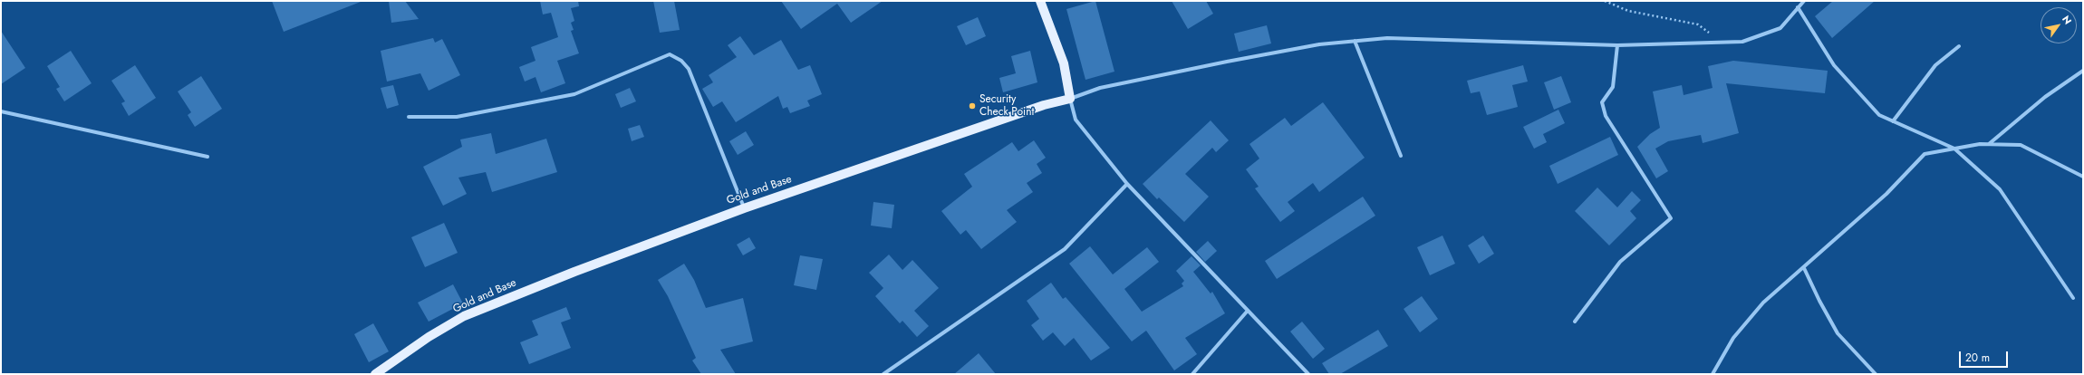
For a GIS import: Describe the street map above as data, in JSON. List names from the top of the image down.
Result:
{
  "streets": {
    "main road": ["Gold and Base"]
  },
  "places": ["Security Check Point"],
  "scale_bar": "20 m",
  "north": "top right"
}
